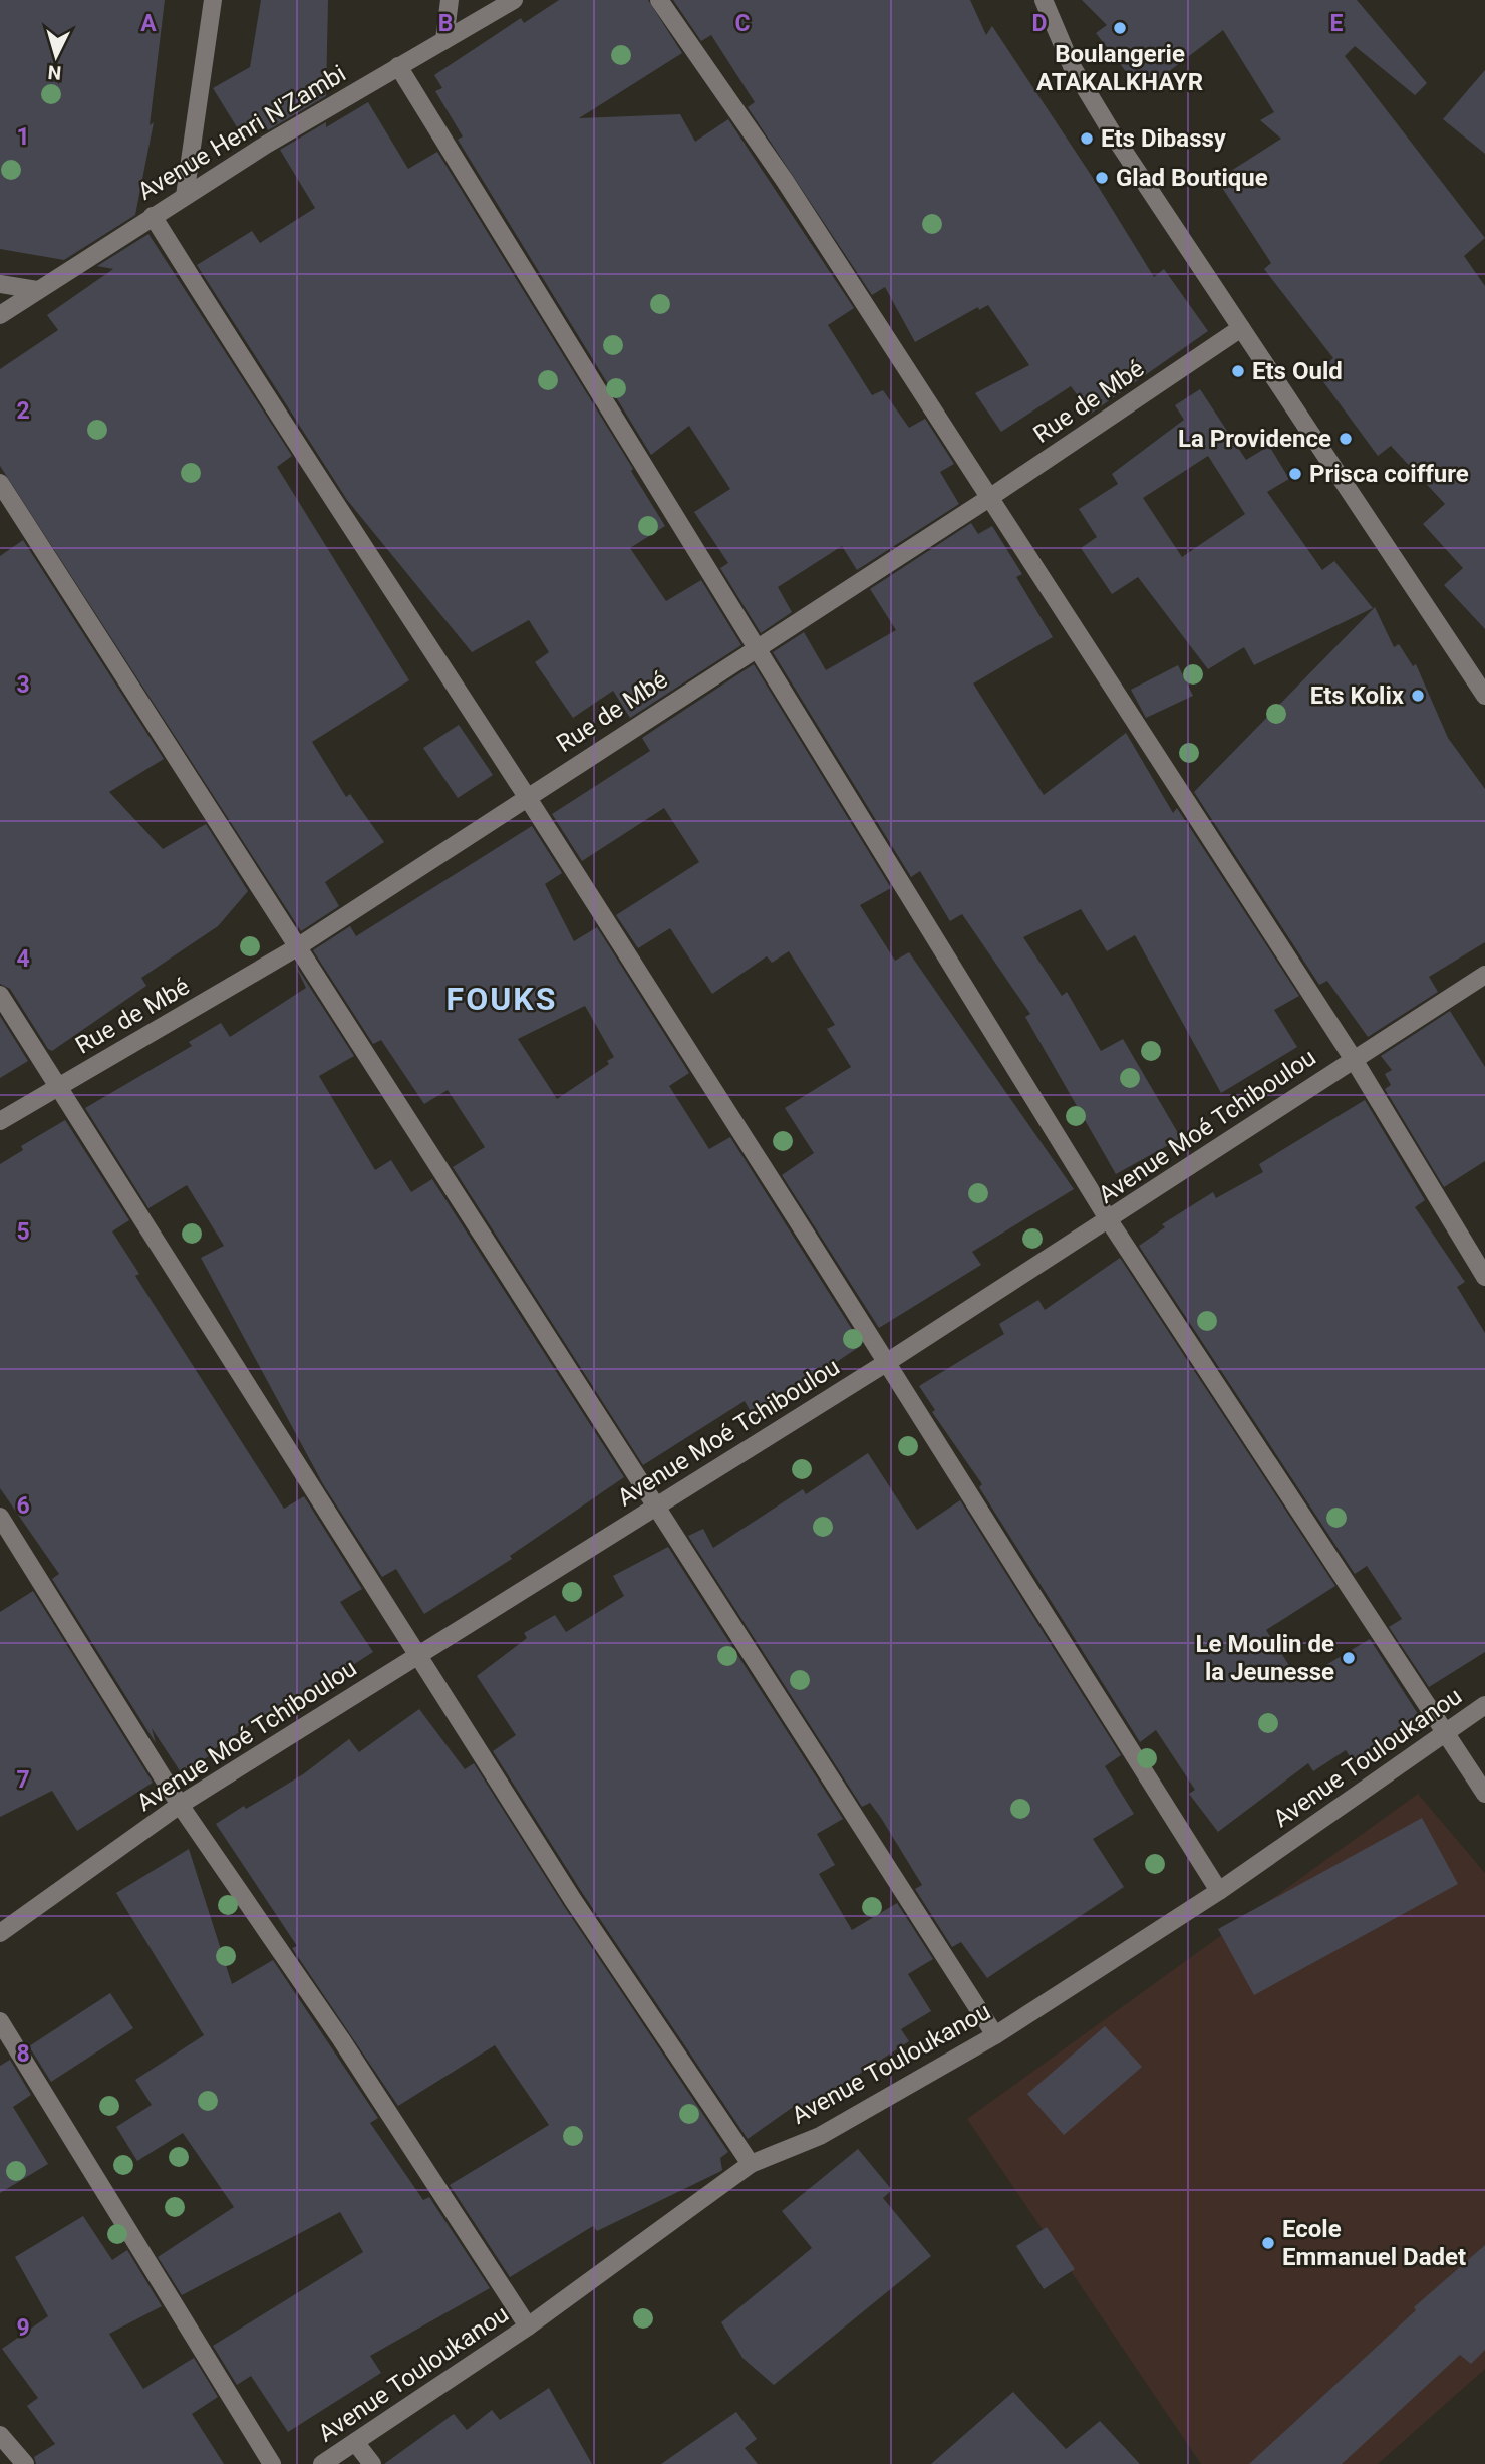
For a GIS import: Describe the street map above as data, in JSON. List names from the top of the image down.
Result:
{
  "streets": {
    "street": [
      "Avenue Henri N'Zambi",
      "Rue de Mbé",
      "Avenue Moé Tchiboulou",
      "Avenue Touloukanou"
    ]
  },
  "districts": ["FOUKS"],
  "places": [
    "Boulangerie ATAKALKHAYR",
    "Ets Dibassy",
    "Glad Boutique",
    "Ets Ould",
    "La Providence",
    "Prisca coiffure",
    "Ets Kolix",
    "Le Moulin de la Jeunesse",
    "Ecole Emmanuel Dadet"
  ],
  "north": "bottom",
  "grid": {
    "columns": [
      "A",
      "B",
      "C",
      "D",
      "E"
    ],
    "rows": [
      "1",
      "2",
      "3",
      "4",
      "5",
      "6",
      "7",
      "8",
      "9"
    ]
  }
}
